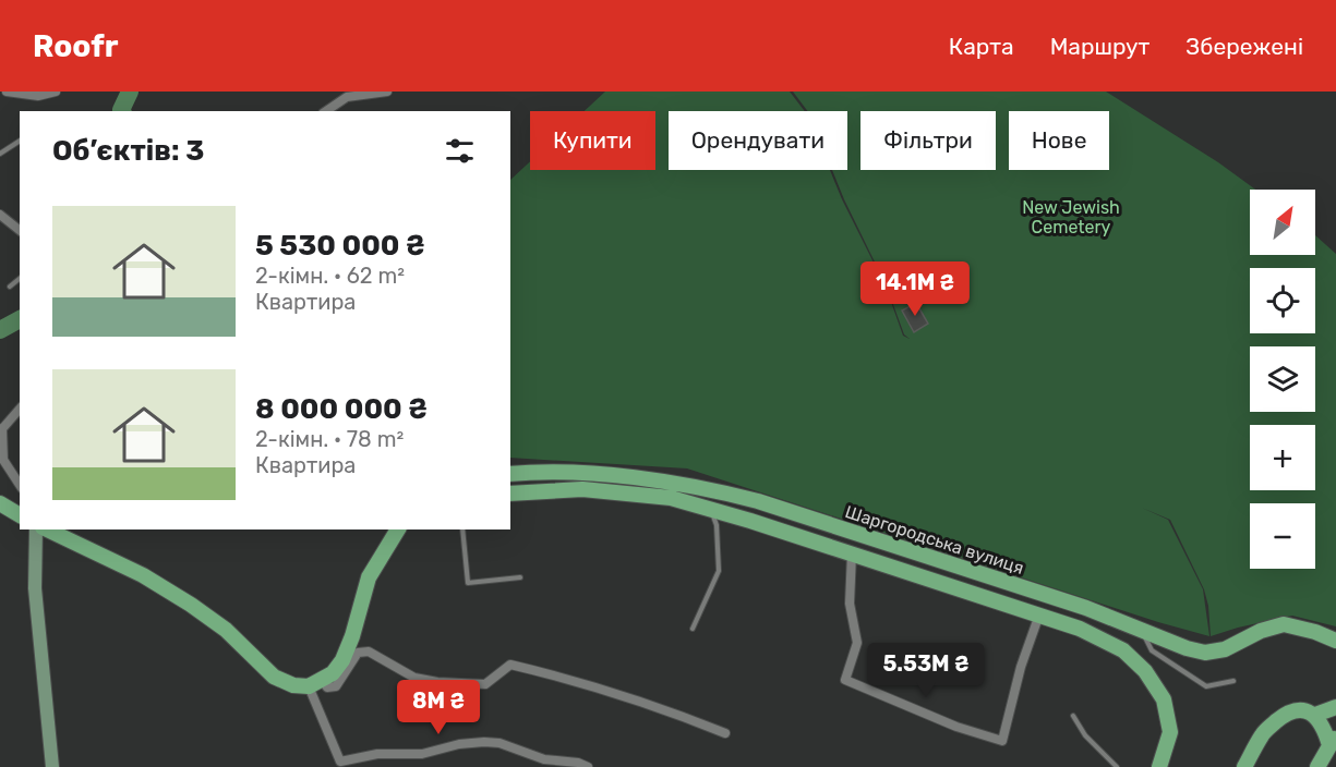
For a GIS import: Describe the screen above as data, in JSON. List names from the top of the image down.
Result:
{
  "streets": {
    "main road": ["Шаргородська вулиця"]
  },
  "parks": ["New Jewish Cemetery"],
  "north": "top right",
  "page": {
    "header": "Roofr",
    "nav": ["Карта", "Маршрут", "Збережені"],
    "chip": [
      "Купити",
      "Орендувати",
      "Фільтри",
      "Нове"
    ],
    "heading": "Об’єктів: 3",
    "map_buttons": ["+", "−"],
    "list": [
      {
        "name": "5 530 000 ₴",
        "note": "2-кімн. · 62 m² · Квартира"
      },
      {
        "name": "8 000 000 ₴",
        "note": "2-кімн. · 78 m² · Квартира"
      }
    ],
    "price": ["14.1M ₴", "5.53M ₴", "8M ₴"]
  }
}
